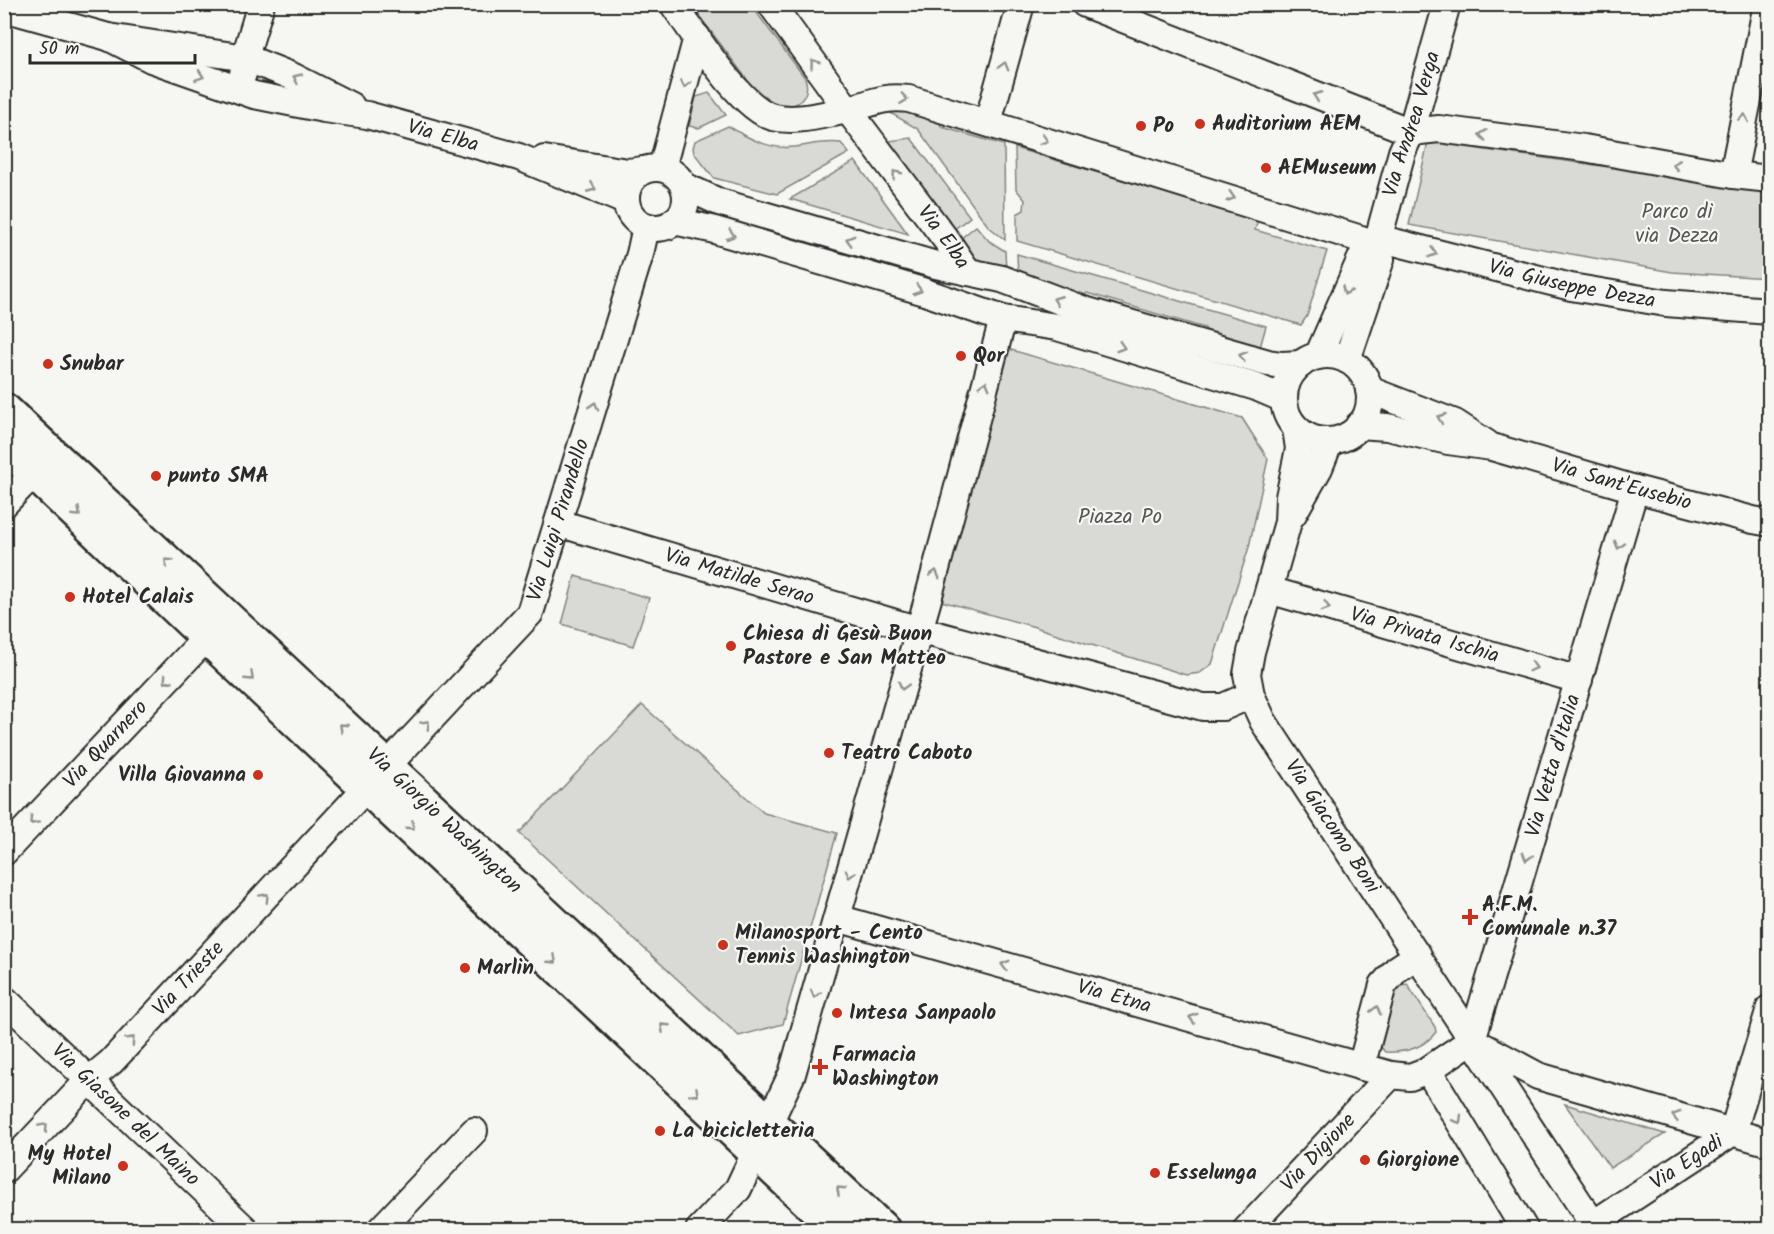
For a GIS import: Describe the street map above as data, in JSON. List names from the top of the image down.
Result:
{
  "streets": {
    "street": [
      "Via Andrea Verga",
      "Via Elba",
      "Via Giuseppe Dezza",
      "Via Sant'Eusebio",
      "Via Luigi Pirandello",
      "Via Matilde Serao",
      "Via Privata Ischia",
      "Via Quarnero",
      "Via Vetta d'Italia",
      "Via Giorgio Washington",
      "Via Giacomo Boni",
      "Via Trieste",
      "Via Etna",
      "Via Giasone del Maino",
      "Via Digione",
      "Via Egadi"
    ]
  },
  "crossings": [
    ["Via Andrea Verga", "Via Giuseppe Dezza"],
    ["Via Elba", "Via Luigi Pirandello"],
    ["Via Sant'Eusebio", "Via Vetta d'Italia"],
    ["Via Luigi Pirandello", "Via Matilde Serao"],
    ["Via Luigi Pirandello", "Via Giorgio Washington"],
    ["Via Luigi Pirandello", "Via Trieste"],
    ["Via Privata Ischia", "Via Vetta d'Italia"],
    ["Via Quarnero", "Via Giorgio Washington"],
    ["Via Vetta d'Italia", "Via Giacomo Boni"],
    ["Via Giorgio Washington", "Via Trieste"],
    ["Via Giacomo Boni", "Via Egadi"],
    ["Via Trieste", "Via Giasone del Maino"],
    ["Via Etna", "Via Digione"]
  ],
  "one_way": [
    "Via Luigi Pirandello",
    "Via Privata Ischia",
    "Via Quarnero",
    "Via Vetta d'Italia",
    "Via Trieste",
    "Via Etna"
  ],
  "parks": ["Parco di via Dezza", "Piazza Po"],
  "places": {
    "other": [
      "Auditorium AEM",
      "Po",
      "AEMuseum",
      "Qor",
      "Snubar",
      "punto SMA",
      "Hotel Calais",
      "Chiesa di Gesù Buon Pastore e San Matteo",
      "Teatro Caboto",
      "Villa Giovanna",
      "Milanosport - Cento Tennis Washington",
      "Marlin",
      "Intesa Sanpaolo",
      "La bicicletteria",
      "Giorgione",
      "My Hotel Milano",
      "Esselunga"
    ],
    "health": ["A.F.M. Comunale n.37", "Farmacia Washington"]
  },
  "scale_bar": "50 m"
}
